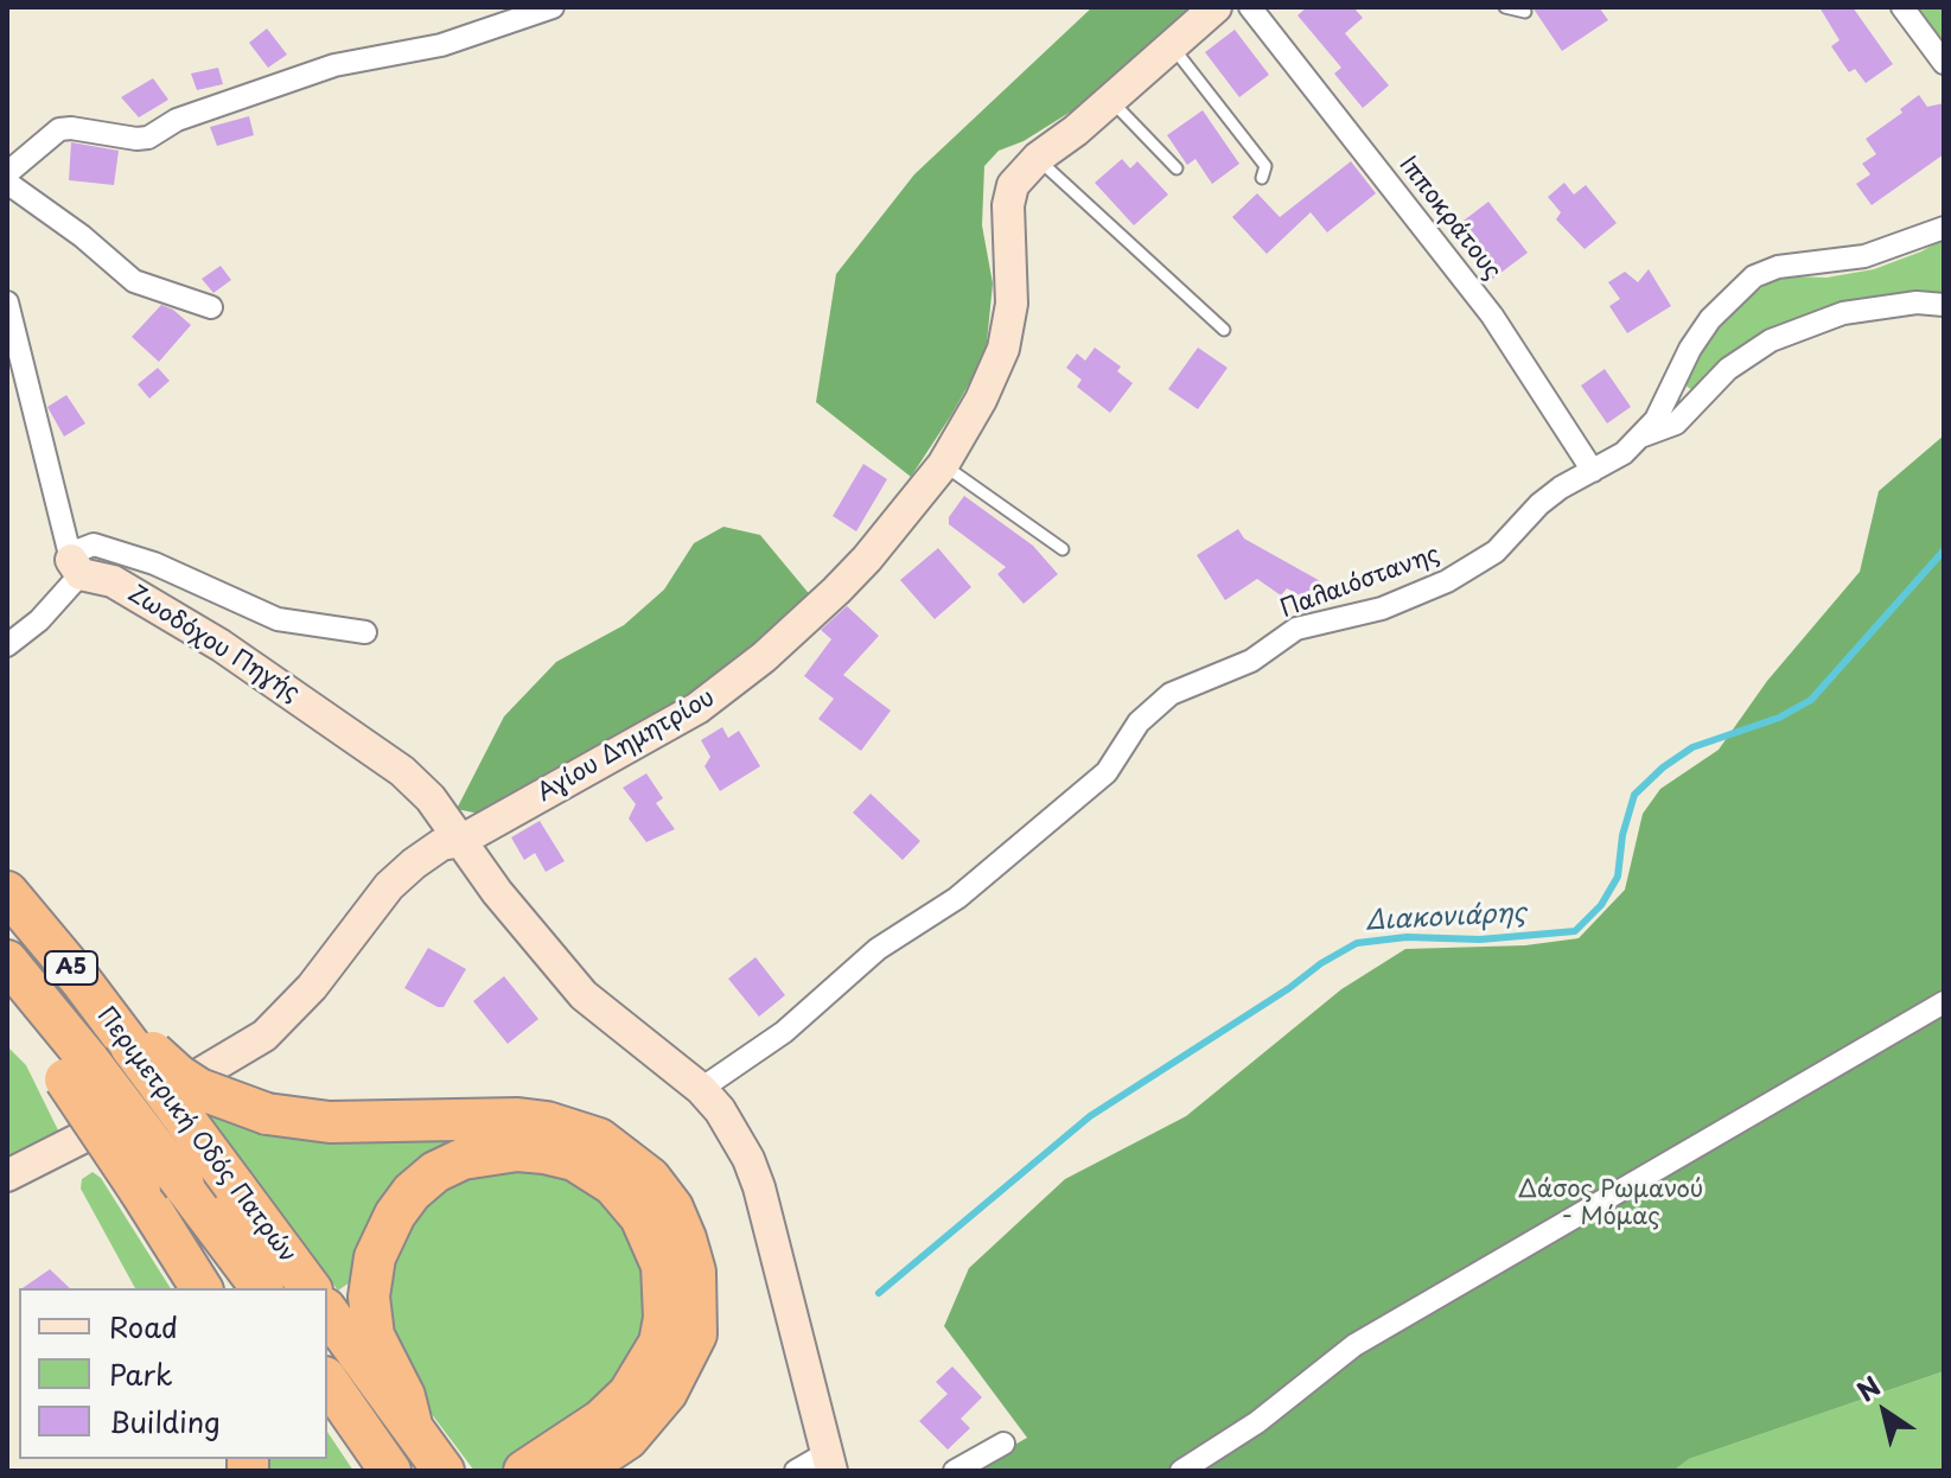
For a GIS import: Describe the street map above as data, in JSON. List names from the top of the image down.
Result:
{
  "streets": {
    "highway": ["Α5", "Περιμετρική Οδός Πατρών"],
    "main road": ["Ζωοδόχου Πηγής", "Αγίου Δημητρίου"],
    "street": ["Ιπποκράτους", "Παλαιόστανης"]
  },
  "crossings": [
    ["Ιπποκράτους", "Παλαιόστανης"],
    ["Παλαιόστανης", "Ζωοδόχου Πηγής"],
    ["Ζωοδόχου Πηγής", "Αγίου Δημητρίου"],
    ["Α5", "Περιμετρική Οδός Πατρών"]
  ],
  "water": ["Διακονιάρης"],
  "parks": ["Δάσος Ρωμανού - Μόμας"],
  "legend": ["Road", "Park", "Building"],
  "north": "top left"
}
